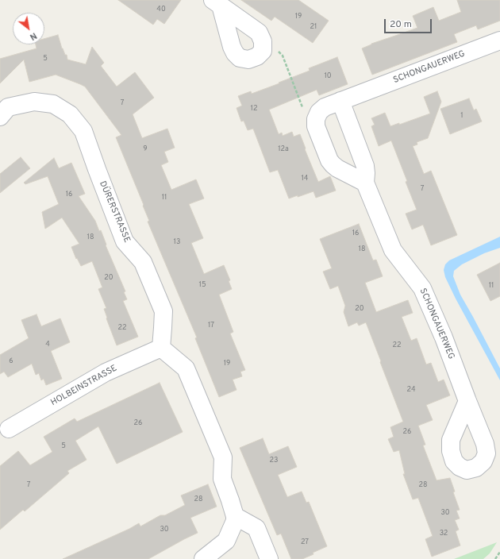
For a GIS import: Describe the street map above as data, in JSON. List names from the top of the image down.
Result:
{
  "streets": {
    "street": ["SCHONGAUERWEG", "DÜRERSTRASSE", "HOLBEINSTRASSE"]
  },
  "crossings": [
    ["DÜRERSTRASSE", "HOLBEINSTRASSE"]
  ],
  "house_numbers": [
    "40",
    "19",
    "21",
    "5",
    "10",
    "7",
    "12",
    "1",
    "9",
    "12a",
    "14",
    "7",
    "16",
    "11",
    "16",
    "18",
    "13",
    "18",
    "20",
    "15",
    "11",
    "20",
    "17",
    "22",
    "4",
    "22",
    "6",
    "19",
    "24",
    "26",
    "26",
    "5",
    "23",
    "7",
    "28",
    "28",
    "30",
    "30",
    "32",
    "27"
  ],
  "scale_bar": "20 m",
  "north": "bottom right"
}
